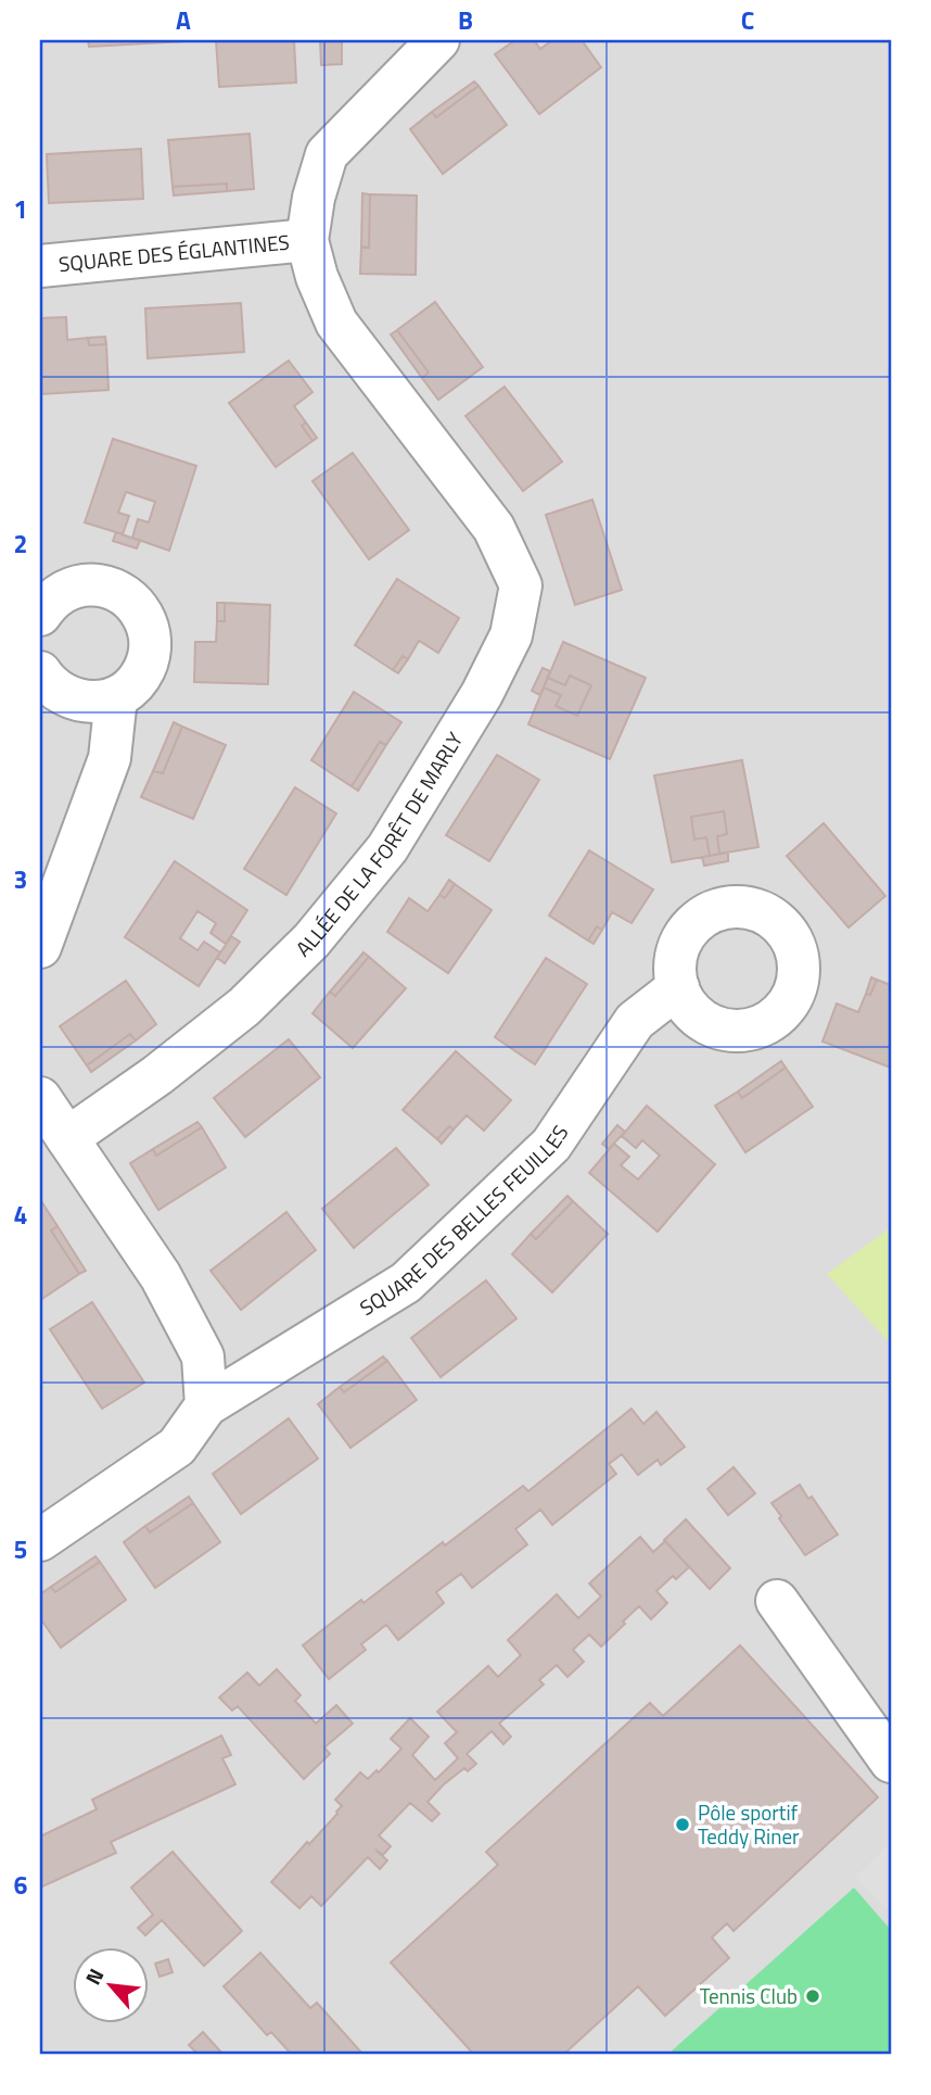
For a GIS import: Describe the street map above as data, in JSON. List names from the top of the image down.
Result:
{
  "streets": {
    "street": ["SQUARE DES ÉGLANTINES", "ALLÉE DE LA FORÊT DE MARLY", "SQUARE DES BELLES FEUILLES"]
  },
  "crossings": [
    ["SQUARE DES ÉGLANTINES", "ALLÉE DE LA FORÊT DE MARLY"]
  ],
  "places": ["Pôle sportif Teddy Riner", "Tennis Club"],
  "north": "top left",
  "grid": {
    "columns": ["A", "B", "C"],
    "rows": [
      "1",
      "2",
      "3",
      "4",
      "5",
      "6"
    ]
  }
}
